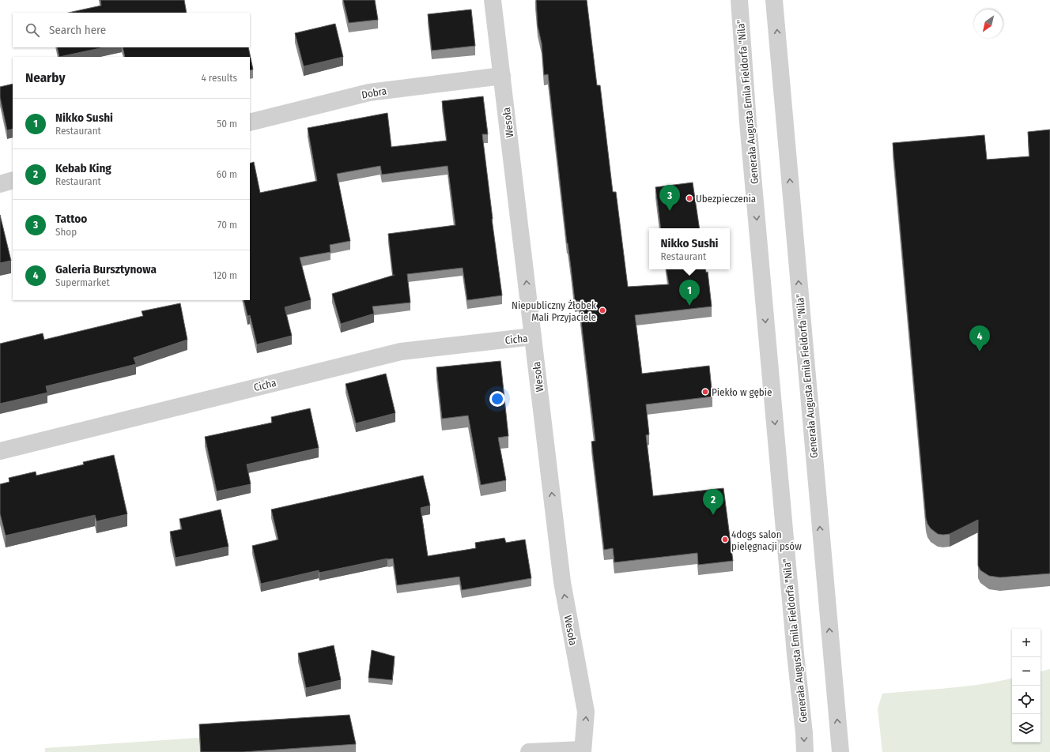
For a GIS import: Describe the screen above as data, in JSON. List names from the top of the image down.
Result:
{
  "streets": {
    "street": [
      "Dobra",
      "Generała Augusta Emila Fieldorfa \"Nila\"",
      "Wesoła",
      "Cicha"
    ]
  },
  "crossings": [
    ["Dobra", "Wesoła"],
    ["Wesoła", "Cicha"]
  ],
  "one_way": ["Wesoła"],
  "places": [
    "Ubezpieczenia",
    "Niepubliczny Żłobek Mali Przyjaciele",
    "Piekło w gębie",
    "4dogs salon pielęgnacji psów"
  ],
  "north": "bottom left",
  "page": {
    "search": "Search here",
    "heading": ["Nearby", "4 results"],
    "list": [
      {
        "mark": "1",
        "name": "Nikko Sushi",
        "note": "Restaurant",
        "value": "50 m"
      },
      {
        "mark": "2",
        "name": "Kebab King",
        "note": "Restaurant",
        "value": "60 m"
      },
      {
        "mark": "3",
        "name": "Tattoo",
        "note": "Shop",
        "value": "70 m"
      },
      {
        "mark": "4",
        "name": "Galeria Bursztynowa",
        "note": "Supermarket",
        "value": "120 m"
      }
    ],
    "pins": [
      "3",
      "1",
      "4",
      "2"
    ],
    "popup": ["Nikko Sushi", "Restaurant"],
    "map_buttons": ["+", "−"]
  }
}
